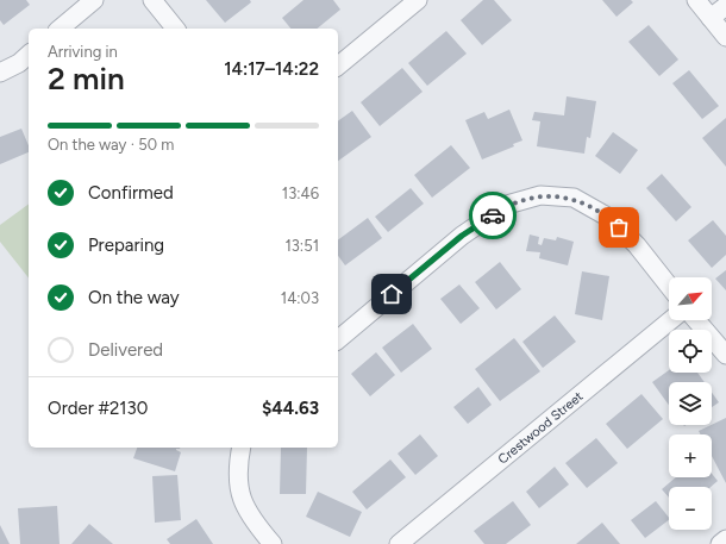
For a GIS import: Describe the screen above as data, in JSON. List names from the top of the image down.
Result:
{
  "streets": {
    "street": ["Crestwood Street"]
  },
  "north": "top right",
  "page": {
    "heading": ["2 min", "Arriving in", "14:17–14:22"],
    "panel": ["Order #2130", "$44.63"],
    "bar": "On the way · 50 m",
    "list": [
      ["Confirmed", "13:46"],
      ["Preparing", "13:51"],
      ["On the way", "14:03"],
      "Delivered"
    ],
    "map_buttons": ["+", "−"]
  }
}
